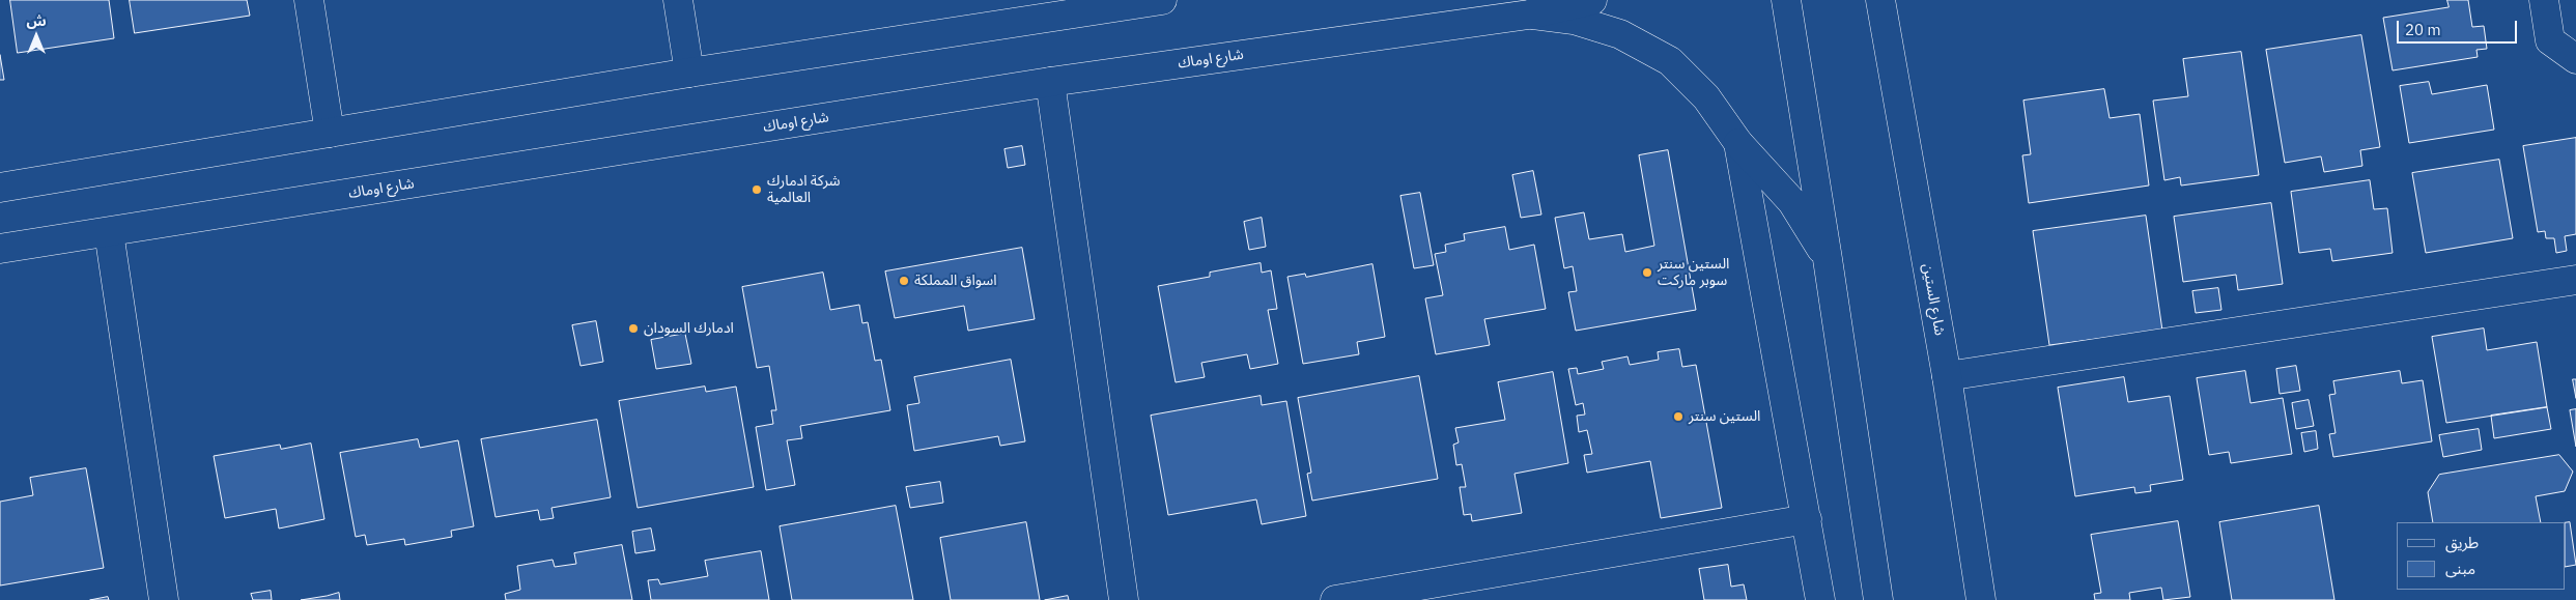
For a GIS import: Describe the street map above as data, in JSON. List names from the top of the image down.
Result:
{
  "streets": {
    "main road": ["شارع اوماك", "شارع الستين"]
  },
  "places": [
    "شركة ادمارك العالمية",
    "الستين سنتر سوبر ماركت",
    "اسواق المملكة",
    "ادمارك السودان",
    "الستين سنتر"
  ],
  "legend": ["طريق", "مبنى"],
  "scale_bar": "20 m",
  "north": "top"
}
